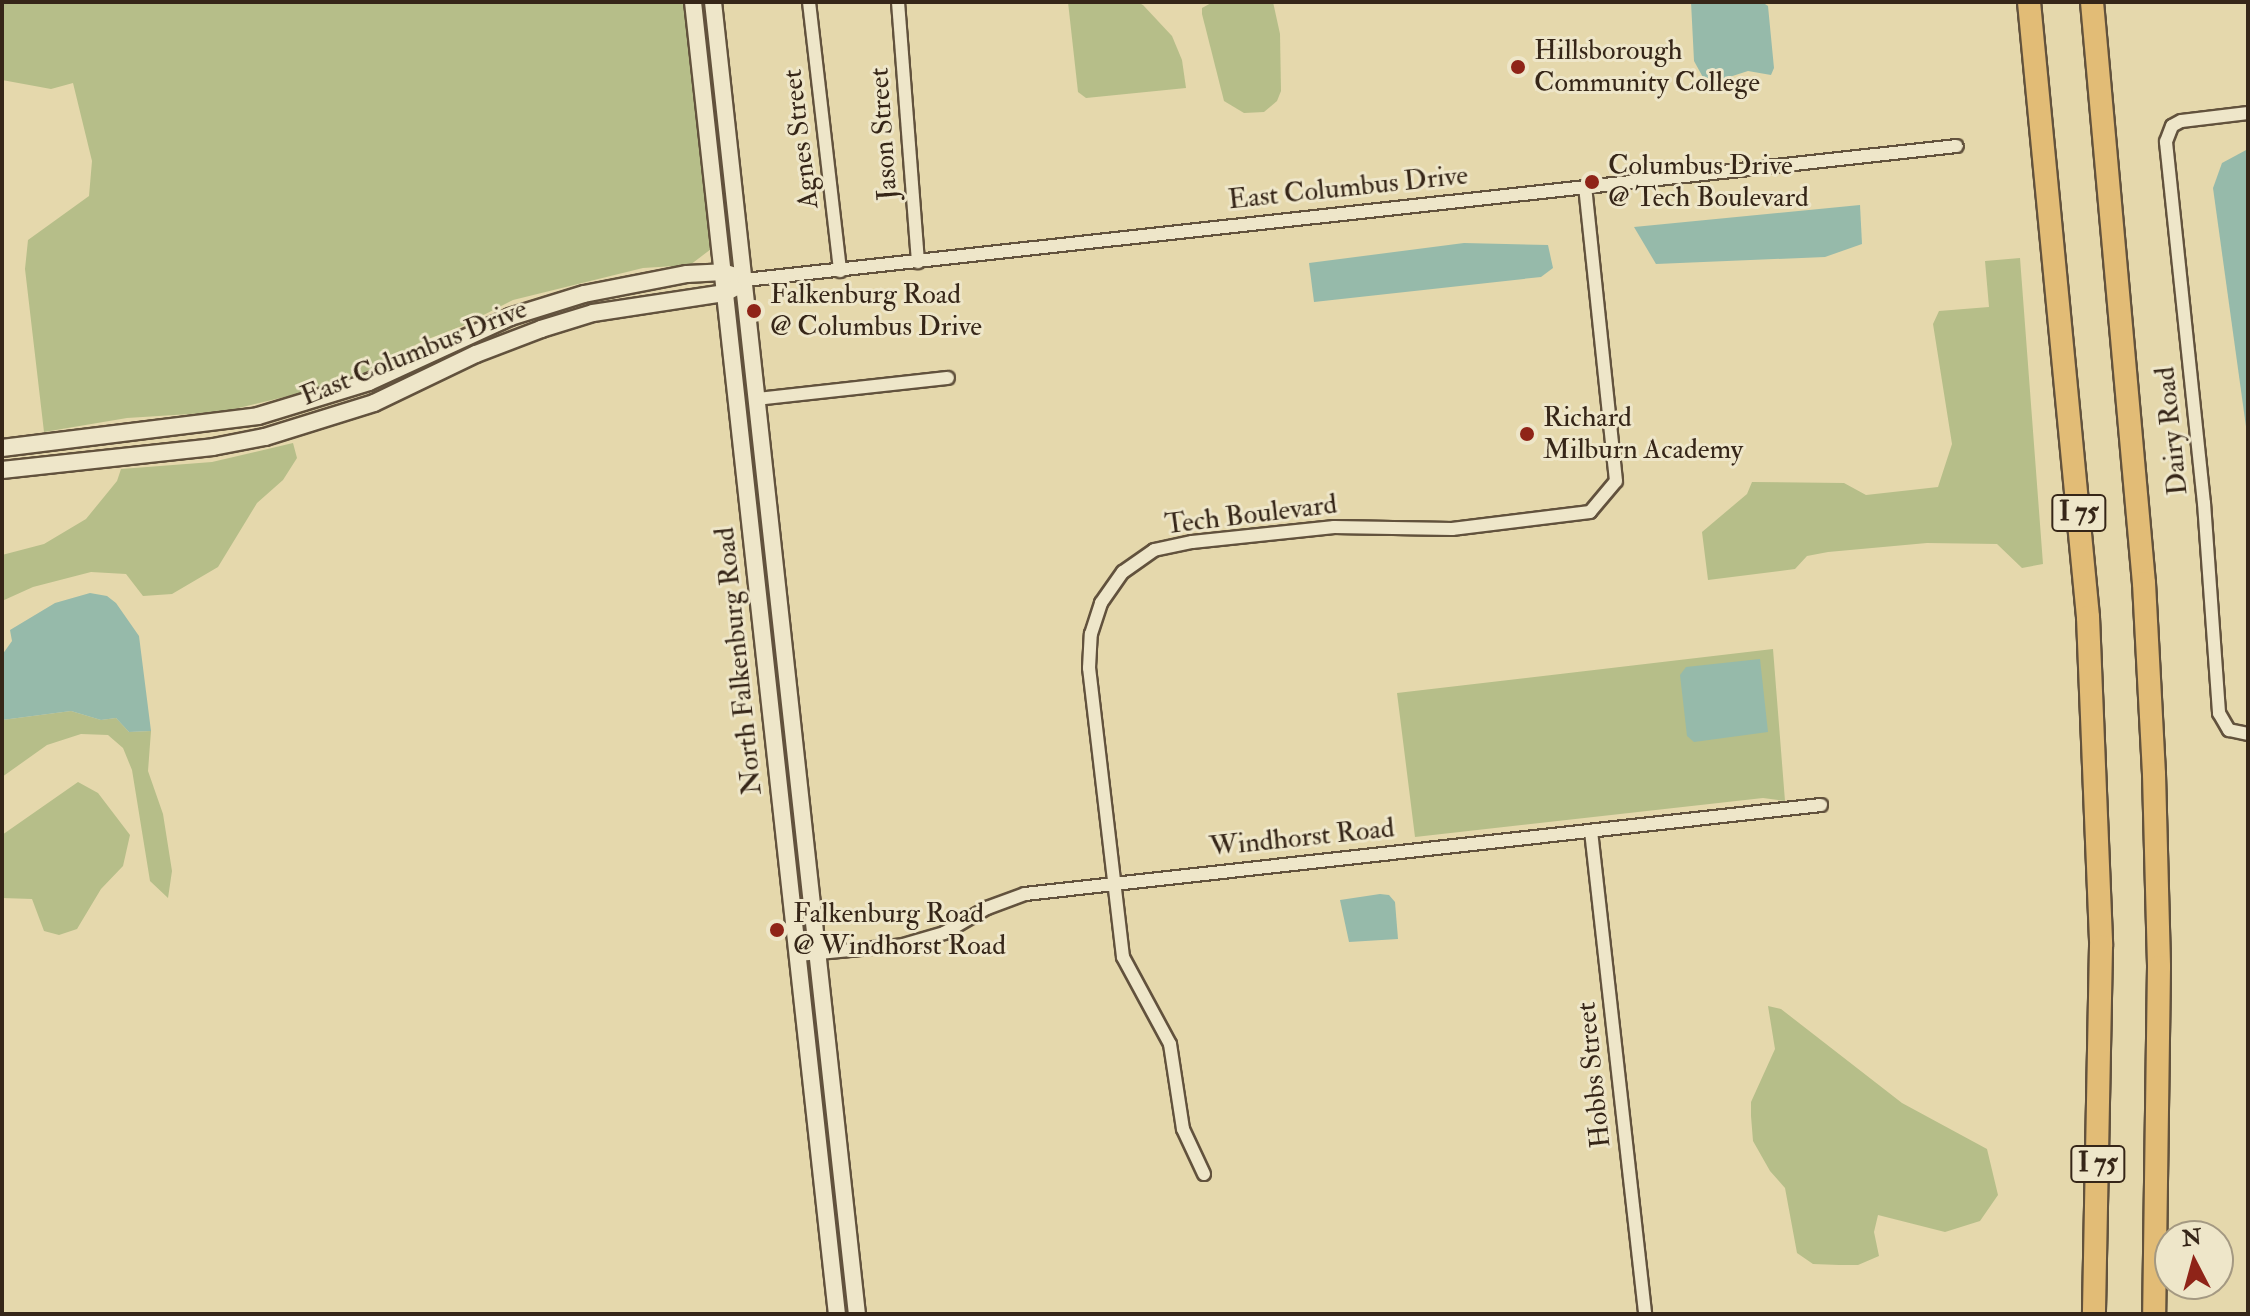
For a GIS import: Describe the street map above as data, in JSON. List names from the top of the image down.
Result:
{
  "streets": {
    "highway": ["I 75"],
    "street": [
      "Jason Street",
      "Agnes Street",
      "East Columbus Drive",
      "Dairy Road",
      "Tech Boulevard",
      "North Falkenburg Road",
      "Windhorst Road",
      "Hobbs Street"
    ]
  },
  "crossings": [
    ["Jason Street", "East Columbus Drive"],
    ["Agnes Street", "East Columbus Drive"],
    ["East Columbus Drive", "Tech Boulevard"],
    ["East Columbus Drive", "North Falkenburg Road"],
    ["Tech Boulevard", "Windhorst Road"],
    ["North Falkenburg Road", "Windhorst Road"],
    ["Windhorst Road", "Hobbs Street"]
  ],
  "places": [
    "Hillsborough Community College",
    "Columbus Drive @ Tech Boulevard",
    "Falkenburg Road @ Columbus Drive",
    "Richard Milburn Academy",
    "Falkenburg Road @ Windhorst Road"
  ],
  "north": "top"
}
